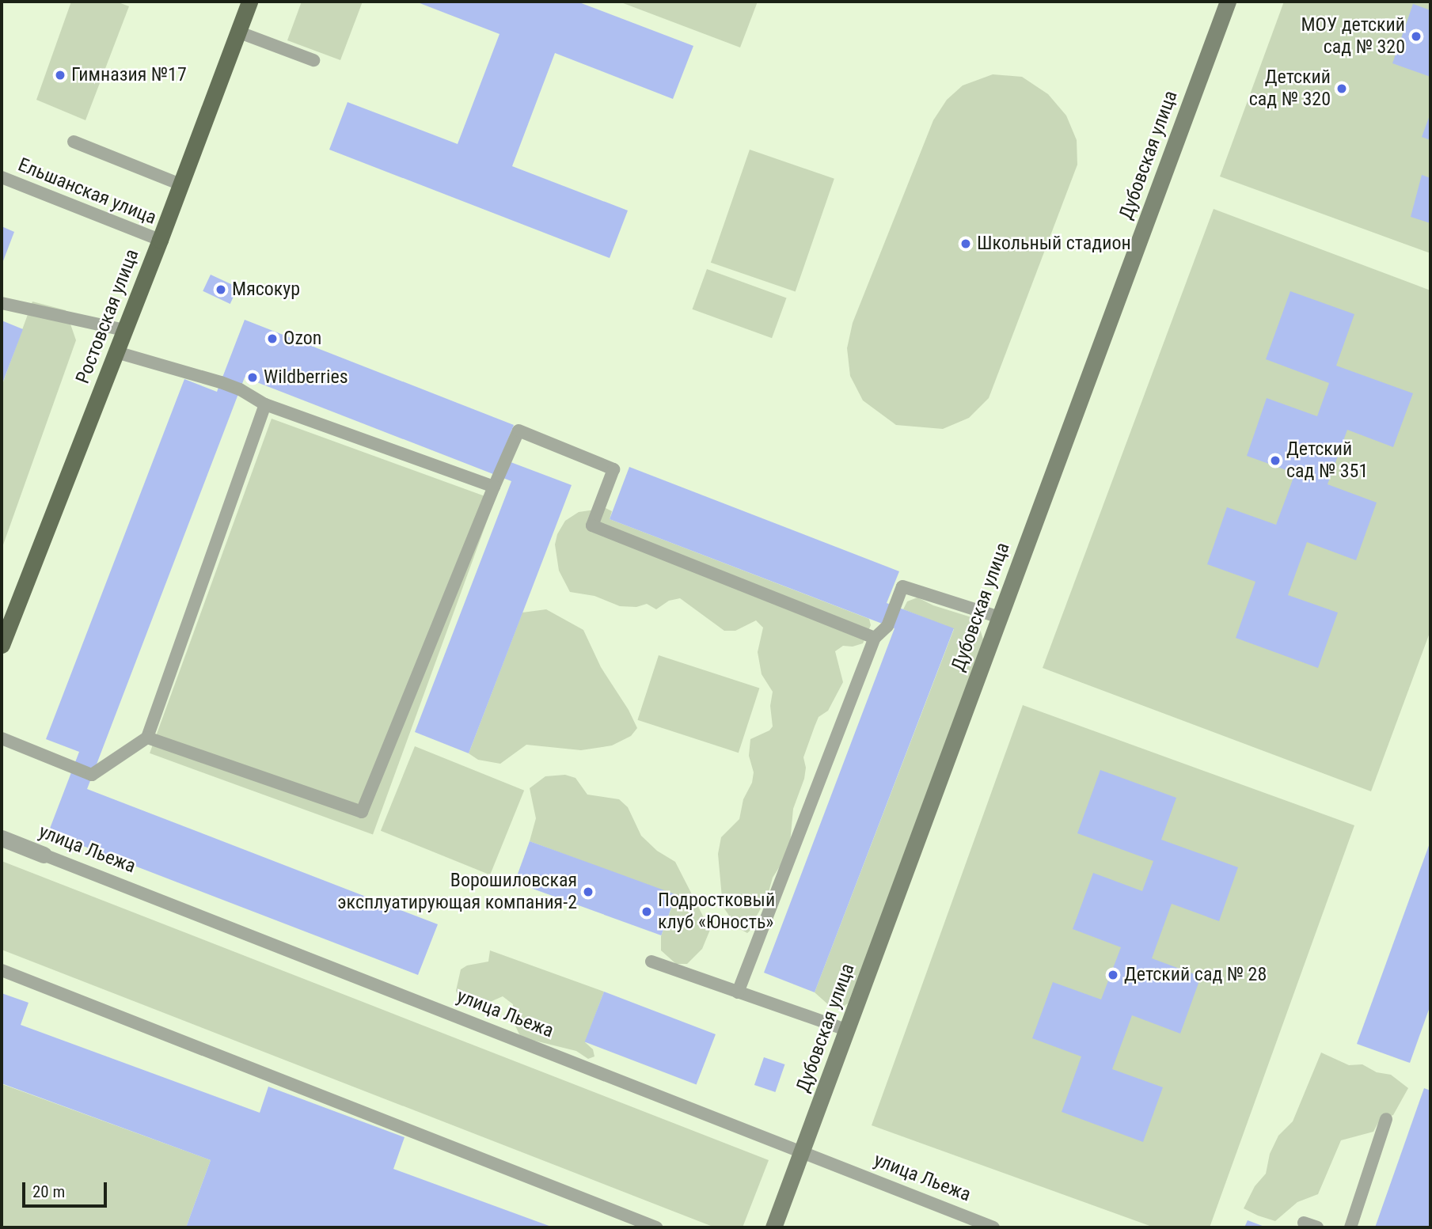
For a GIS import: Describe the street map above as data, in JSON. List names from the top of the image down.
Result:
{
  "streets": {
    "main road": ["Ростовская улица"],
    "street": ["Дубовская улица", "улица Льежа"],
    "lane": ["Ельшанская улица"]
  },
  "crossings": [
    ["Дубовская улица", "улица Льежа"],
    ["Ельшанская улица", "Ростовская улица"]
  ],
  "places": [
    "МОУ детский сад № 320",
    "Гимназия №17",
    "Детский сад № 320",
    "Школьный стадион",
    "Мясокур",
    "Ozon",
    "Wildberries",
    "Детский сад № 351",
    "Ворошиловская эксплуатирующая компания-2",
    "Подростковый клуб «Юность»",
    "Детский сад № 28"
  ],
  "scale_bar": "20 m"
}
